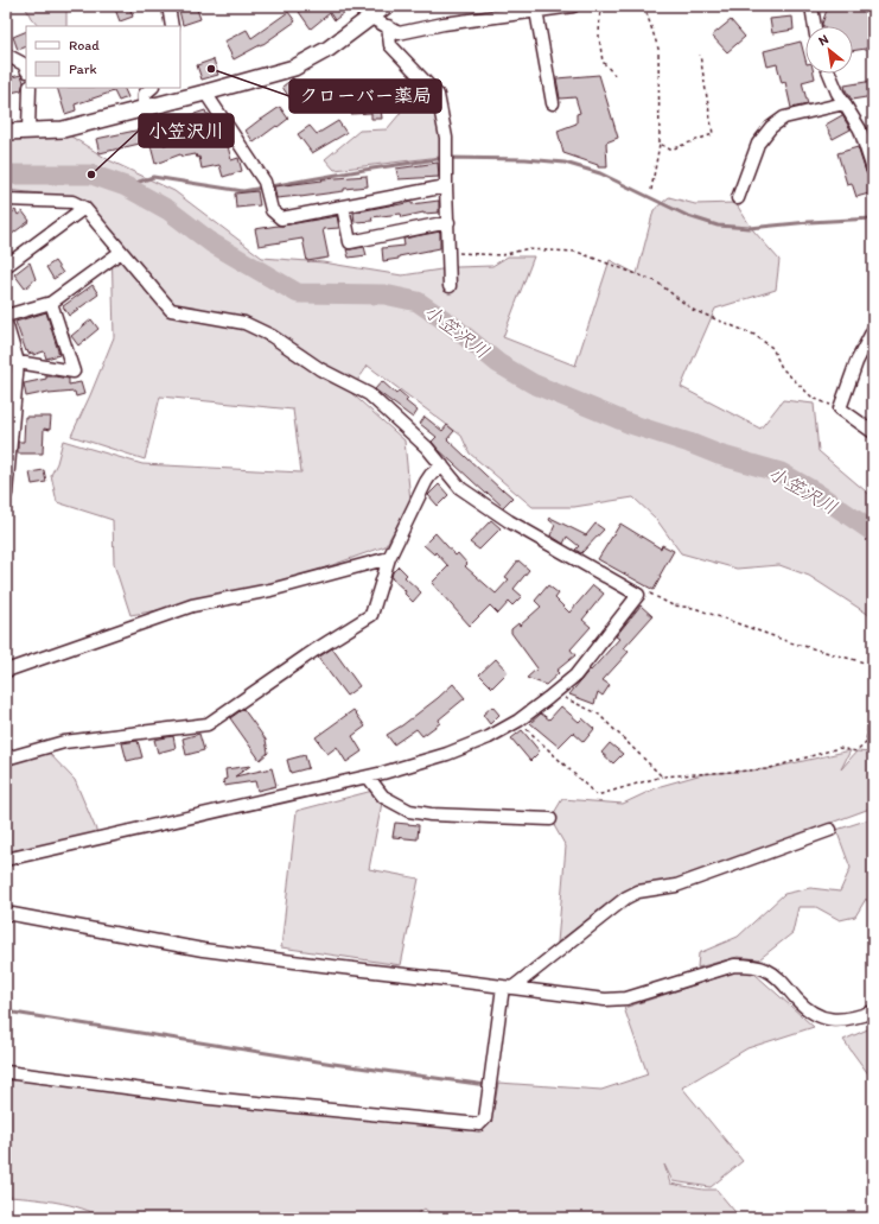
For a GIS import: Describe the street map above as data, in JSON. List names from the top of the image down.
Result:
{
  "water": ["小笠沢川"],
  "places": ["クローバー薬局", "小笠沢川"],
  "legend": ["Road", "Park"],
  "north": "top left"
}
